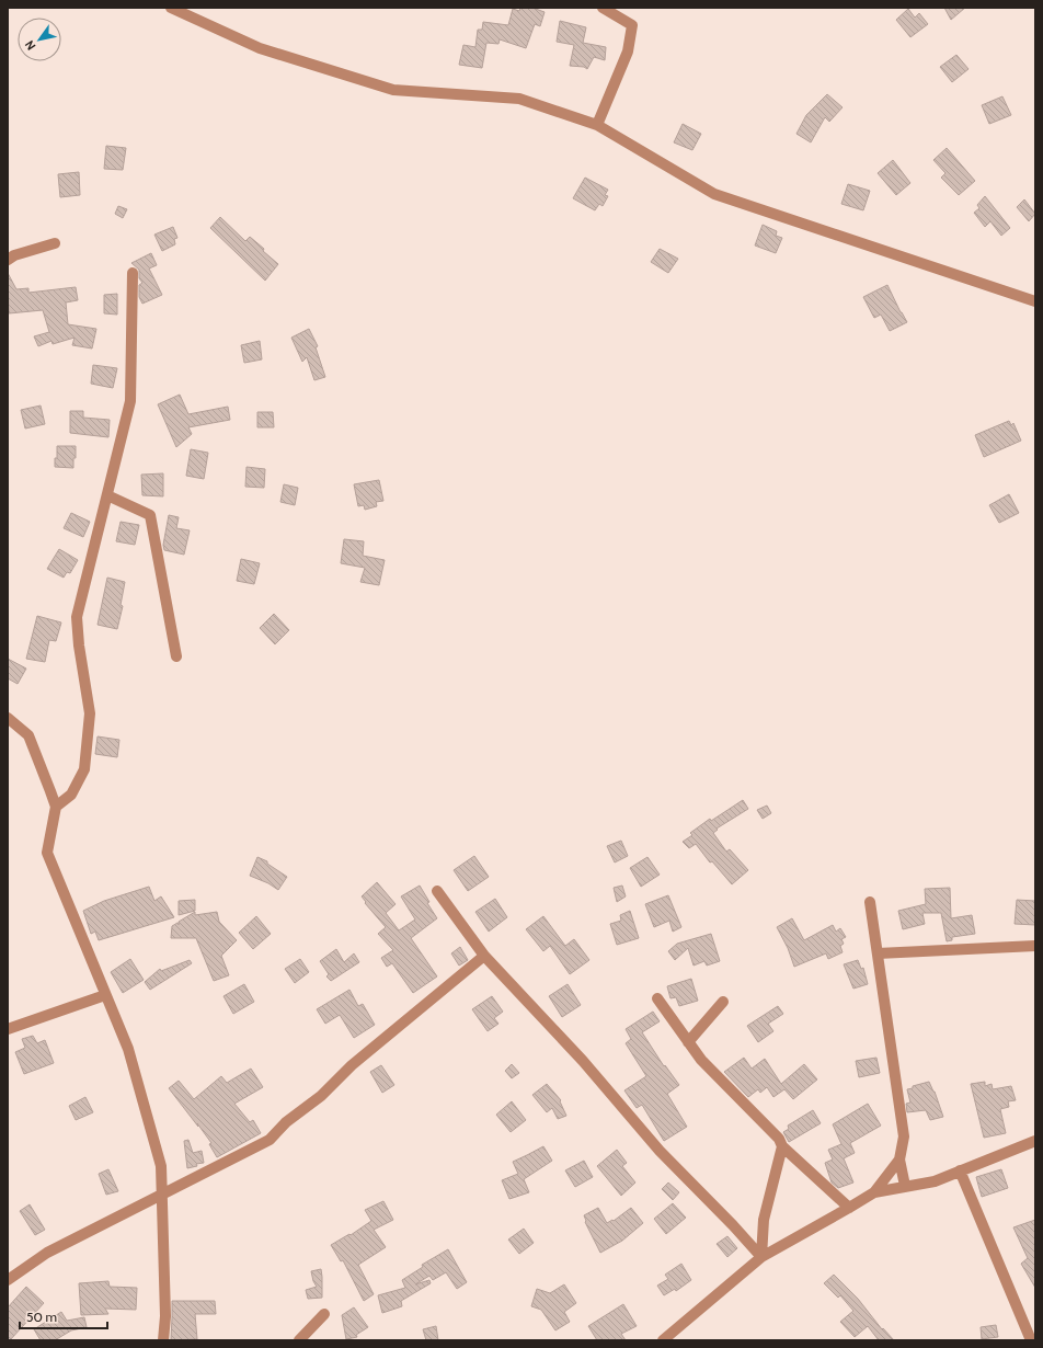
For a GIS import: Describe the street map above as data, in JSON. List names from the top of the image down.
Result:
{
  "scale_bar": "50 m",
  "north": "bottom left"
}
